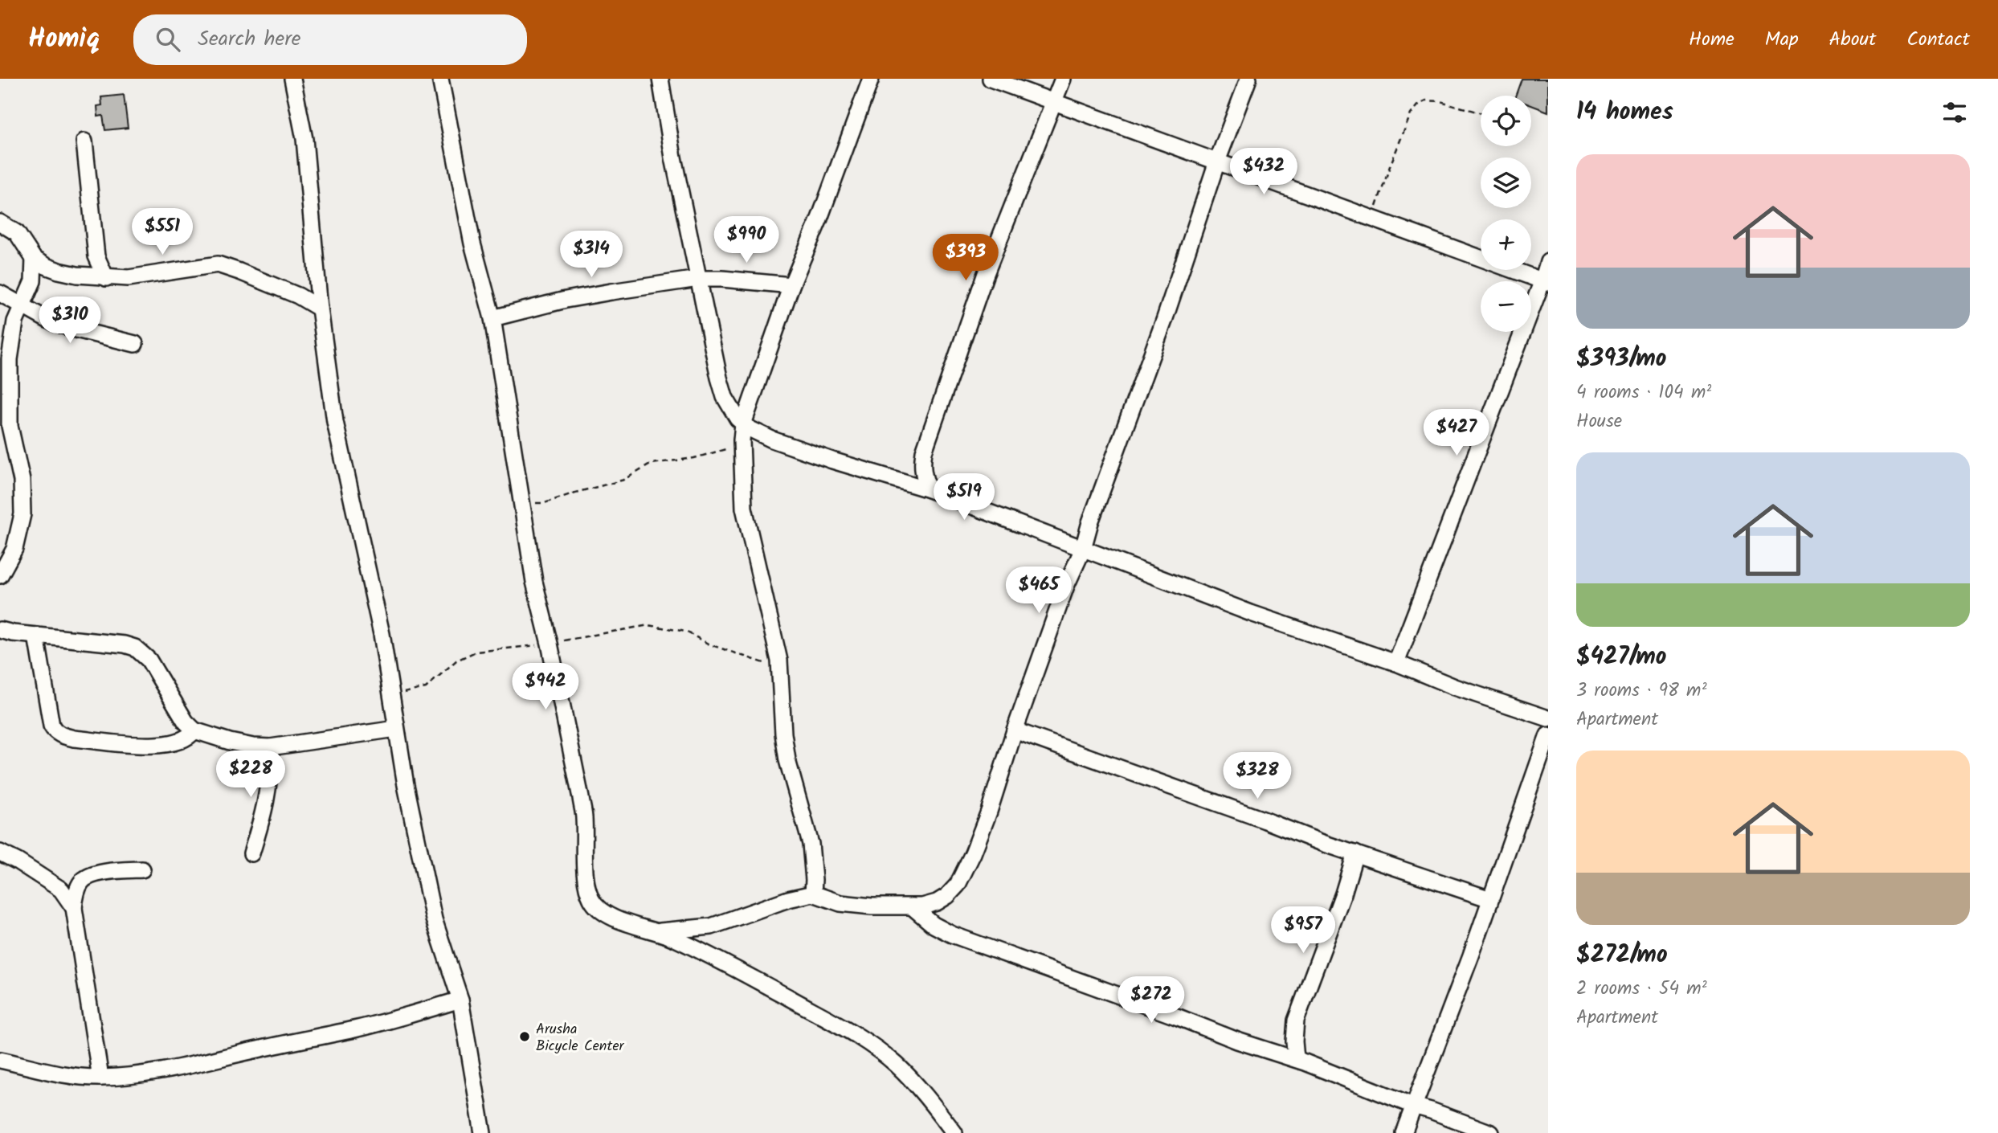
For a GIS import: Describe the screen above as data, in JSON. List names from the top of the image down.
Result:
{
  "places": ["Arusha Bicycle Center"],
  "page": {
    "header": "Homiq",
    "search": "Search here",
    "nav": [
      "Home",
      "Map",
      "About",
      "Contact"
    ],
    "heading": "14 homes",
    "map_buttons": ["+", "−"],
    "list": [
      {
        "name": "$393/mo",
        "note": "4 rooms · 104 m² · House"
      },
      {
        "name": "$427/mo",
        "note": "3 rooms · 98 m² · Apartment"
      },
      {
        "name": "$272/mo",
        "note": "2 rooms · 54 m² · Apartment"
      }
    ],
    "price": [
      "$432",
      "$551",
      "$990",
      "$314",
      "$393",
      "$310",
      "$427",
      "$519",
      "$465",
      "$942",
      "$228",
      "$328",
      "$957",
      "$272"
    ]
  }
}
